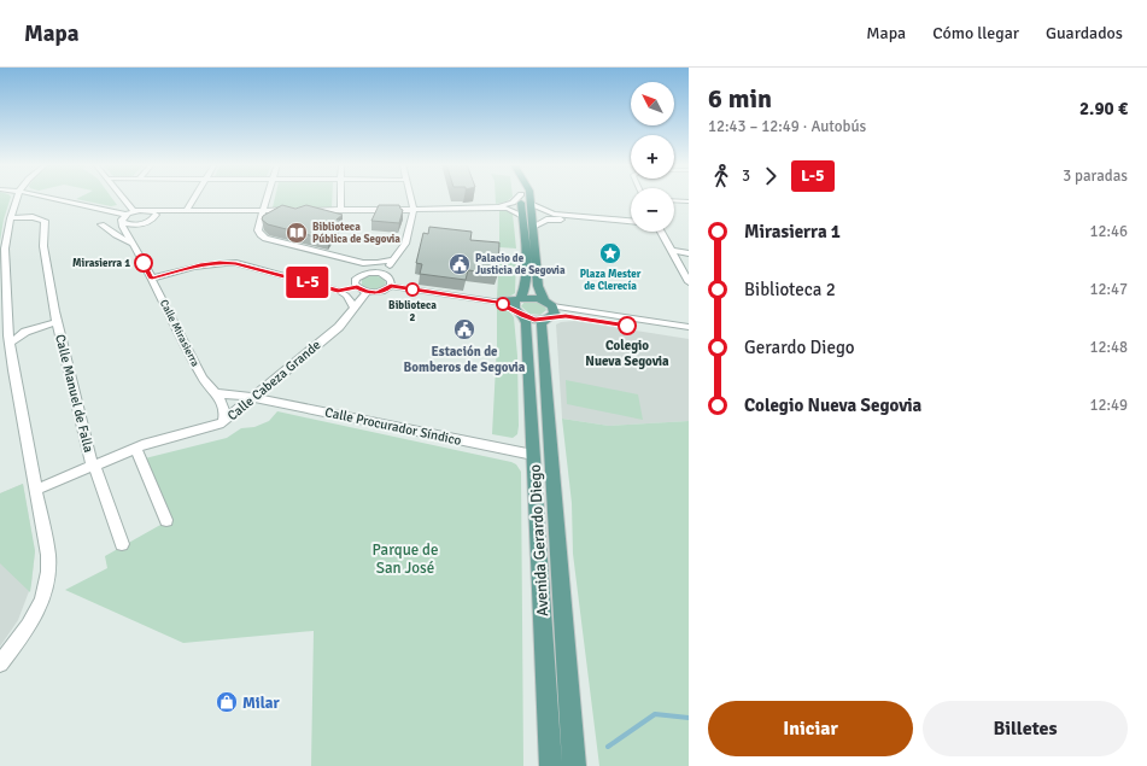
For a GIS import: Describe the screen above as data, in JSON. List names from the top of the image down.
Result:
{
  "streets": {
    "main road": ["Avenida Gerardo Diego"],
    "street": [
      "Calle Mirasierra",
      "Calle Cabeza Grande",
      "Calle Manuel de Falla",
      "Calle Procurador Síndico"
    ]
  },
  "crossings": [
    ["Calle Mirasierra", "Calle Cabeza Grande"],
    ["Calle Cabeza Grande", "Calle Manuel de Falla"],
    ["Calle Cabeza Grande", "Calle Procurador Síndico"],
    ["Calle Procurador Síndico", "Avenida Gerardo Diego"]
  ],
  "parks": ["Parque de San José"],
  "places": {
    "library": ["Biblioteca Pública de Segovia"],
    "place": ["Plaza Mester de Clerecía"],
    "other": ["Mirasierra 1", "Biblioteca 2", "Colegio Nueva Segovia"],
    "public building": ["Palacio de Justicia de Segovia", "Estación de Bomberos de Segovia"],
    "shop": ["Milar"]
  },
  "lines": ["bus line L-5"],
  "north": "top left",
  "page": {
    "header": "Mapa",
    "nav": ["Mapa", "Cómo llegar", "Guardados"],
    "on_map": "L-5",
    "heading": ["6 min", "12:43 – 12:49 · Autobús", "2.90 €"],
    "map_buttons": ["+", "−"],
    "legs": ["3", "L-5", "3 paradas"],
    "list": [
      {
        "name": "Mirasierra 1",
        "value": "12:46"
      },
      {
        "name": "Biblioteca 2",
        "value": "12:47"
      },
      {
        "name": "Gerardo Diego",
        "value": "12:48"
      },
      {
        "name": "Colegio Nueva Segovia",
        "value": "12:49"
      }
    ],
    "buttons": ["Iniciar", "Billetes"]
  }
}
